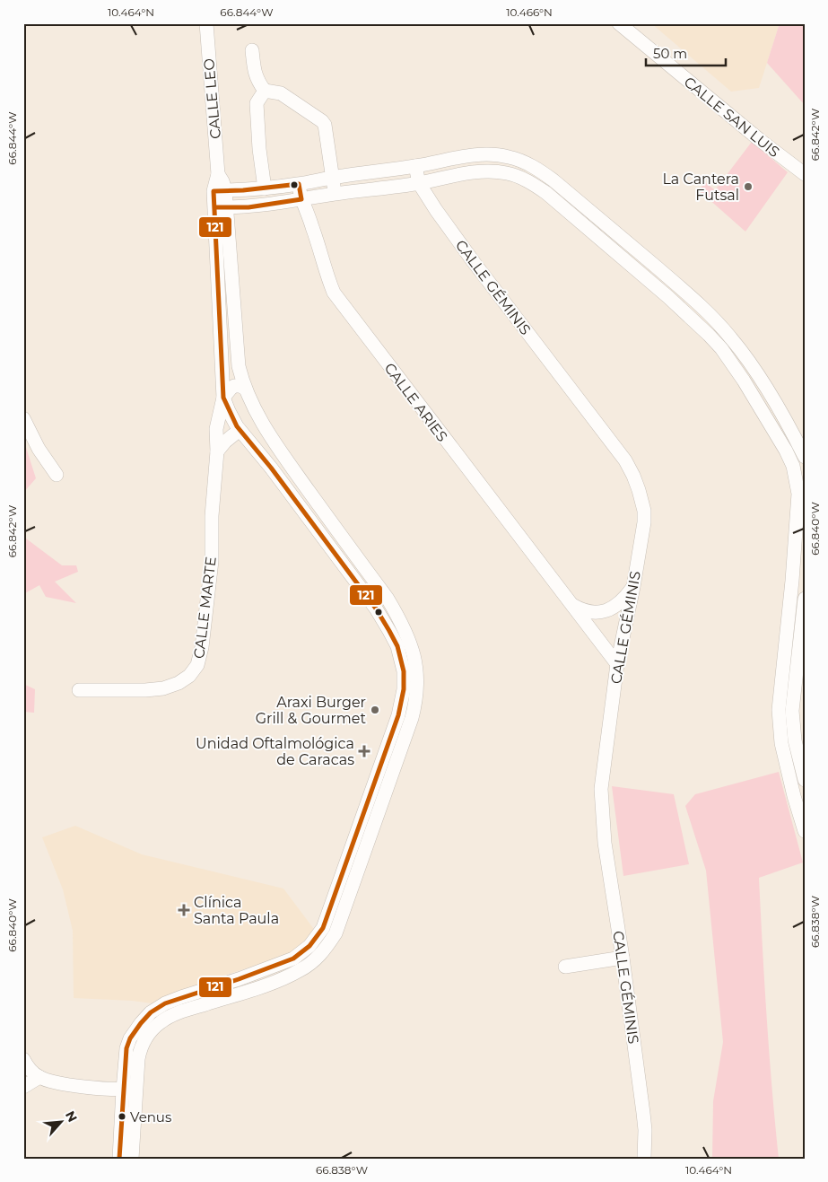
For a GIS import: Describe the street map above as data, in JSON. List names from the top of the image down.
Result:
{
  "streets": {
    "street": [
      "CALLE LEO",
      "CALLE SAN LUIS",
      "CALLE GÉMINIS",
      "CALLE ARIES",
      "CALLE MARTE"
    ]
  },
  "crossings": [
    ["CALLE GÉMINIS", "CALLE ARIES"]
  ],
  "places": {
    "other": ["La Cantera Futsal", "Araxi Burger Grill & Gourmet", "Venus"],
    "health": ["Unidad Oftalmológica de Caracas", "Clínica Santa Paula"]
  },
  "lines": ["transit line 121"],
  "scale_bar": "50 m",
  "north": "top right",
  "coordinates": [
    "10.464°N",
    "66.844°W",
    "10.466°N",
    "66.842°W",
    "66.840°W",
    "66.838°W"
  ]
}
